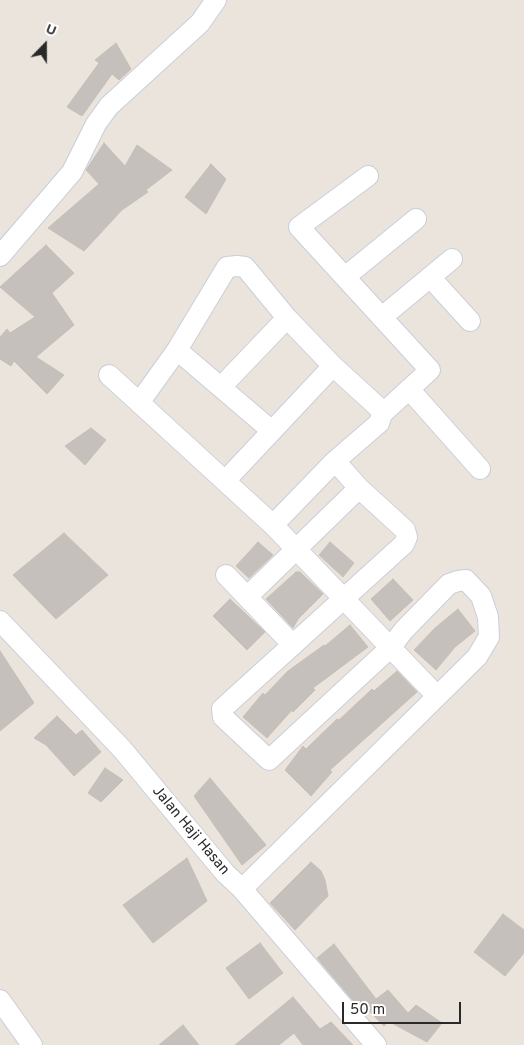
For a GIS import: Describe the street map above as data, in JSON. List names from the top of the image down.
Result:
{
  "streets": {
    "street": ["Jalan Haji Hasan"]
  },
  "scale_bar": "50 m",
  "north": "top"
}
